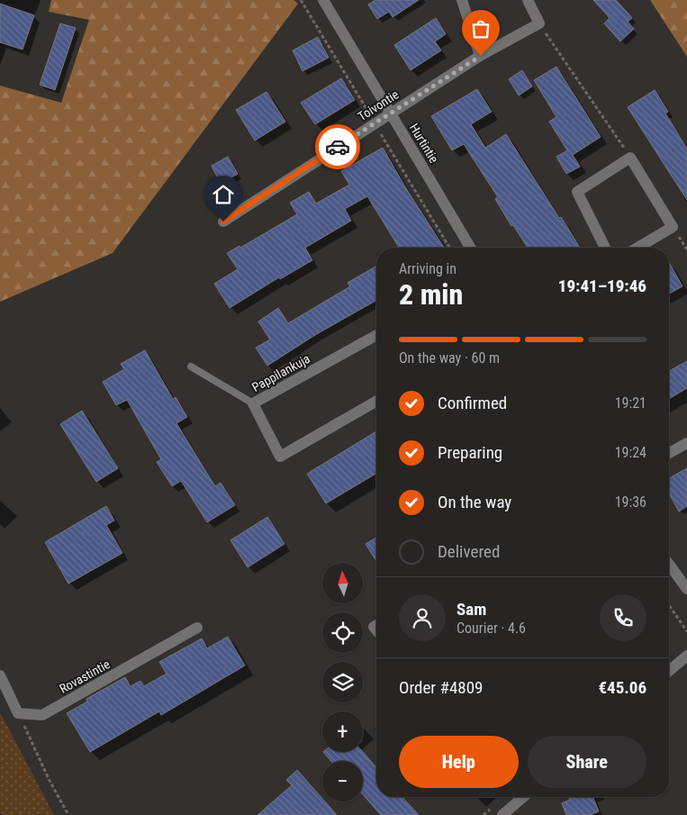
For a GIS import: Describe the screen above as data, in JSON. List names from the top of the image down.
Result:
{
  "streets": {
    "street": [
      "Toivontie",
      "Hurtintie",
      "Pappilankuja",
      "Rovastintie"
    ]
  },
  "crossings": [
    ["Toivontie", "Hurtintie"]
  ],
  "north": "top",
  "page": {
    "heading": ["2 min", "Arriving in", "19:41–19:46"],
    "panel": [
      "Sam",
      "Courier · 4.6",
      "Order #4809",
      "€45.06"
    ],
    "bar": "On the way · 60 m",
    "list": [
      ["Confirmed", "19:21"],
      ["Preparing", "19:24"],
      ["On the way", "19:36"],
      "Delivered"
    ],
    "map_buttons": ["+", "−"],
    "buttons": ["Help", "Share"]
  }
}
